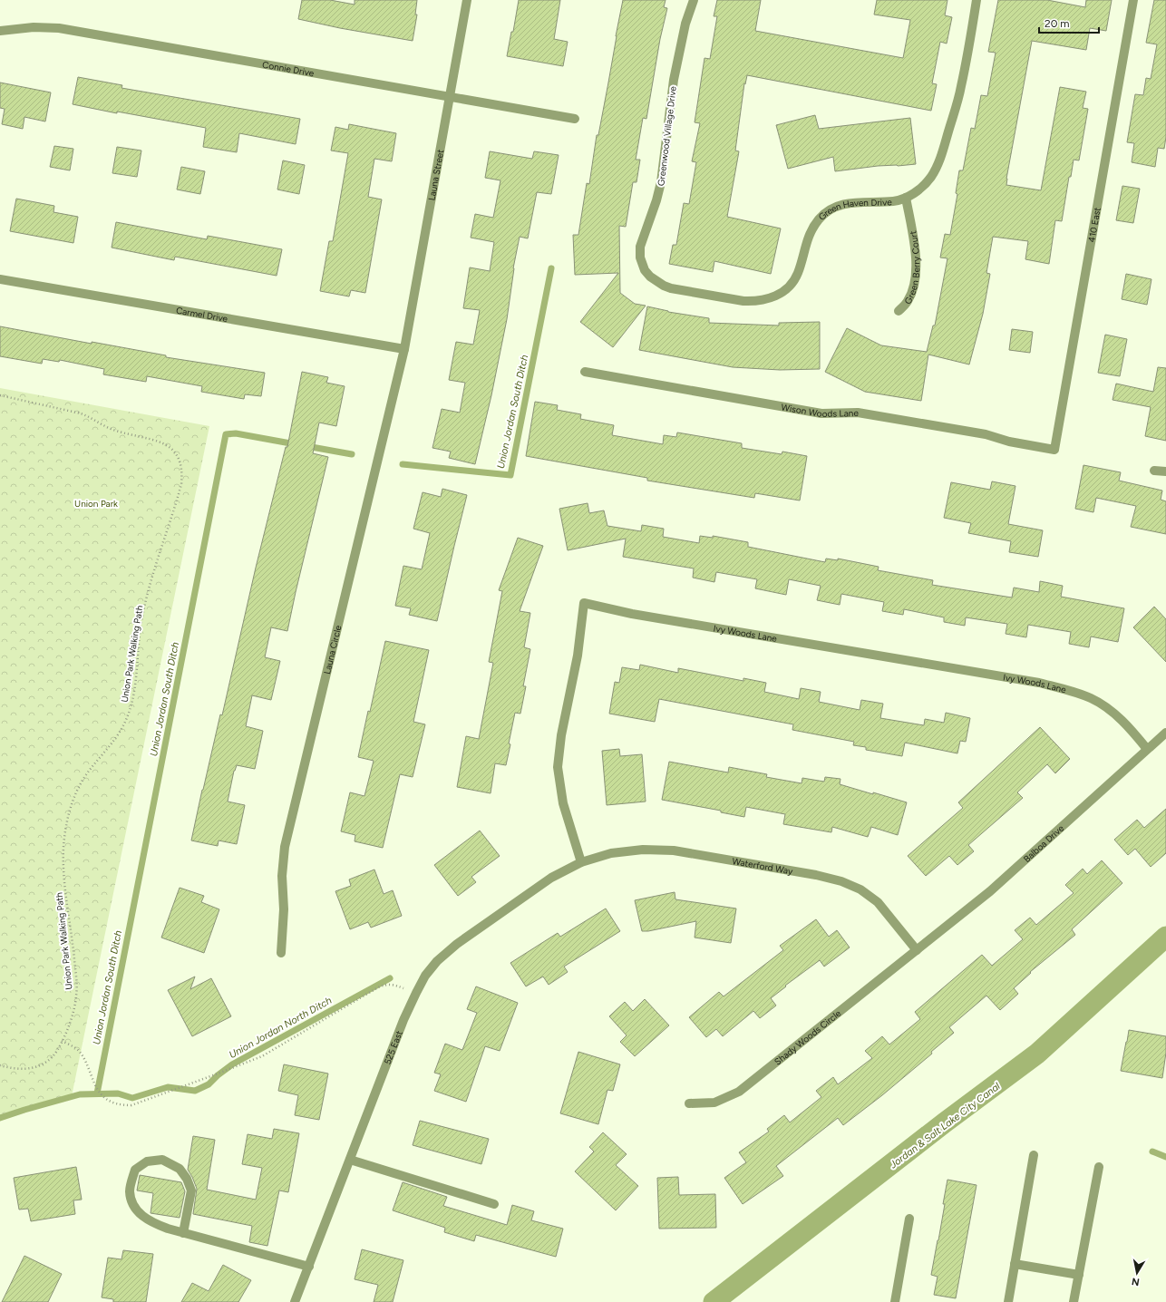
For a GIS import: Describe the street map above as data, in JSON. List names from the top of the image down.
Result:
{
  "streets": {
    "street": [
      "Connie Drive",
      "Greenwood Village Drive",
      "Launa Street",
      "Green Haven Drive",
      "410 East",
      "Green Berry Court",
      "Carmel Drive",
      "Wison Woods Lane",
      "Ivy Woods Lane",
      "Launa Circle",
      "Balboa Drive",
      "Waterford Way",
      "Shady Woods Circle",
      "525 East"
    ],
    "path": ["Union Park Walking Path"]
  },
  "crossings": [
    ["Connie Drive", "Launa Street"],
    ["Greenwood Village Drive", "Green Haven Drive"],
    ["Launa Street", "Carmel Drive"],
    ["Launa Street", "Launa Circle"],
    ["Green Haven Drive", "Green Berry Court"],
    ["410 East", "Wison Woods Lane"],
    ["Carmel Drive", "Launa Circle"],
    ["Ivy Woods Lane", "Balboa Drive"],
    ["Ivy Woods Lane", "Waterford Way"],
    ["Ivy Woods Lane", "525 East"],
    ["Balboa Drive", "Waterford Way"],
    ["Balboa Drive", "Shady Woods Circle"],
    ["Waterford Way", "Shady Woods Circle"],
    ["Waterford Way", "525 East"]
  ],
  "water": ["Union Jordan South Ditch", "Union Jordan North Ditch", "Jordan & Salt Lake City Canal"],
  "parks": ["Union Park"],
  "scale_bar": "20 m",
  "north": "bottom"
}
